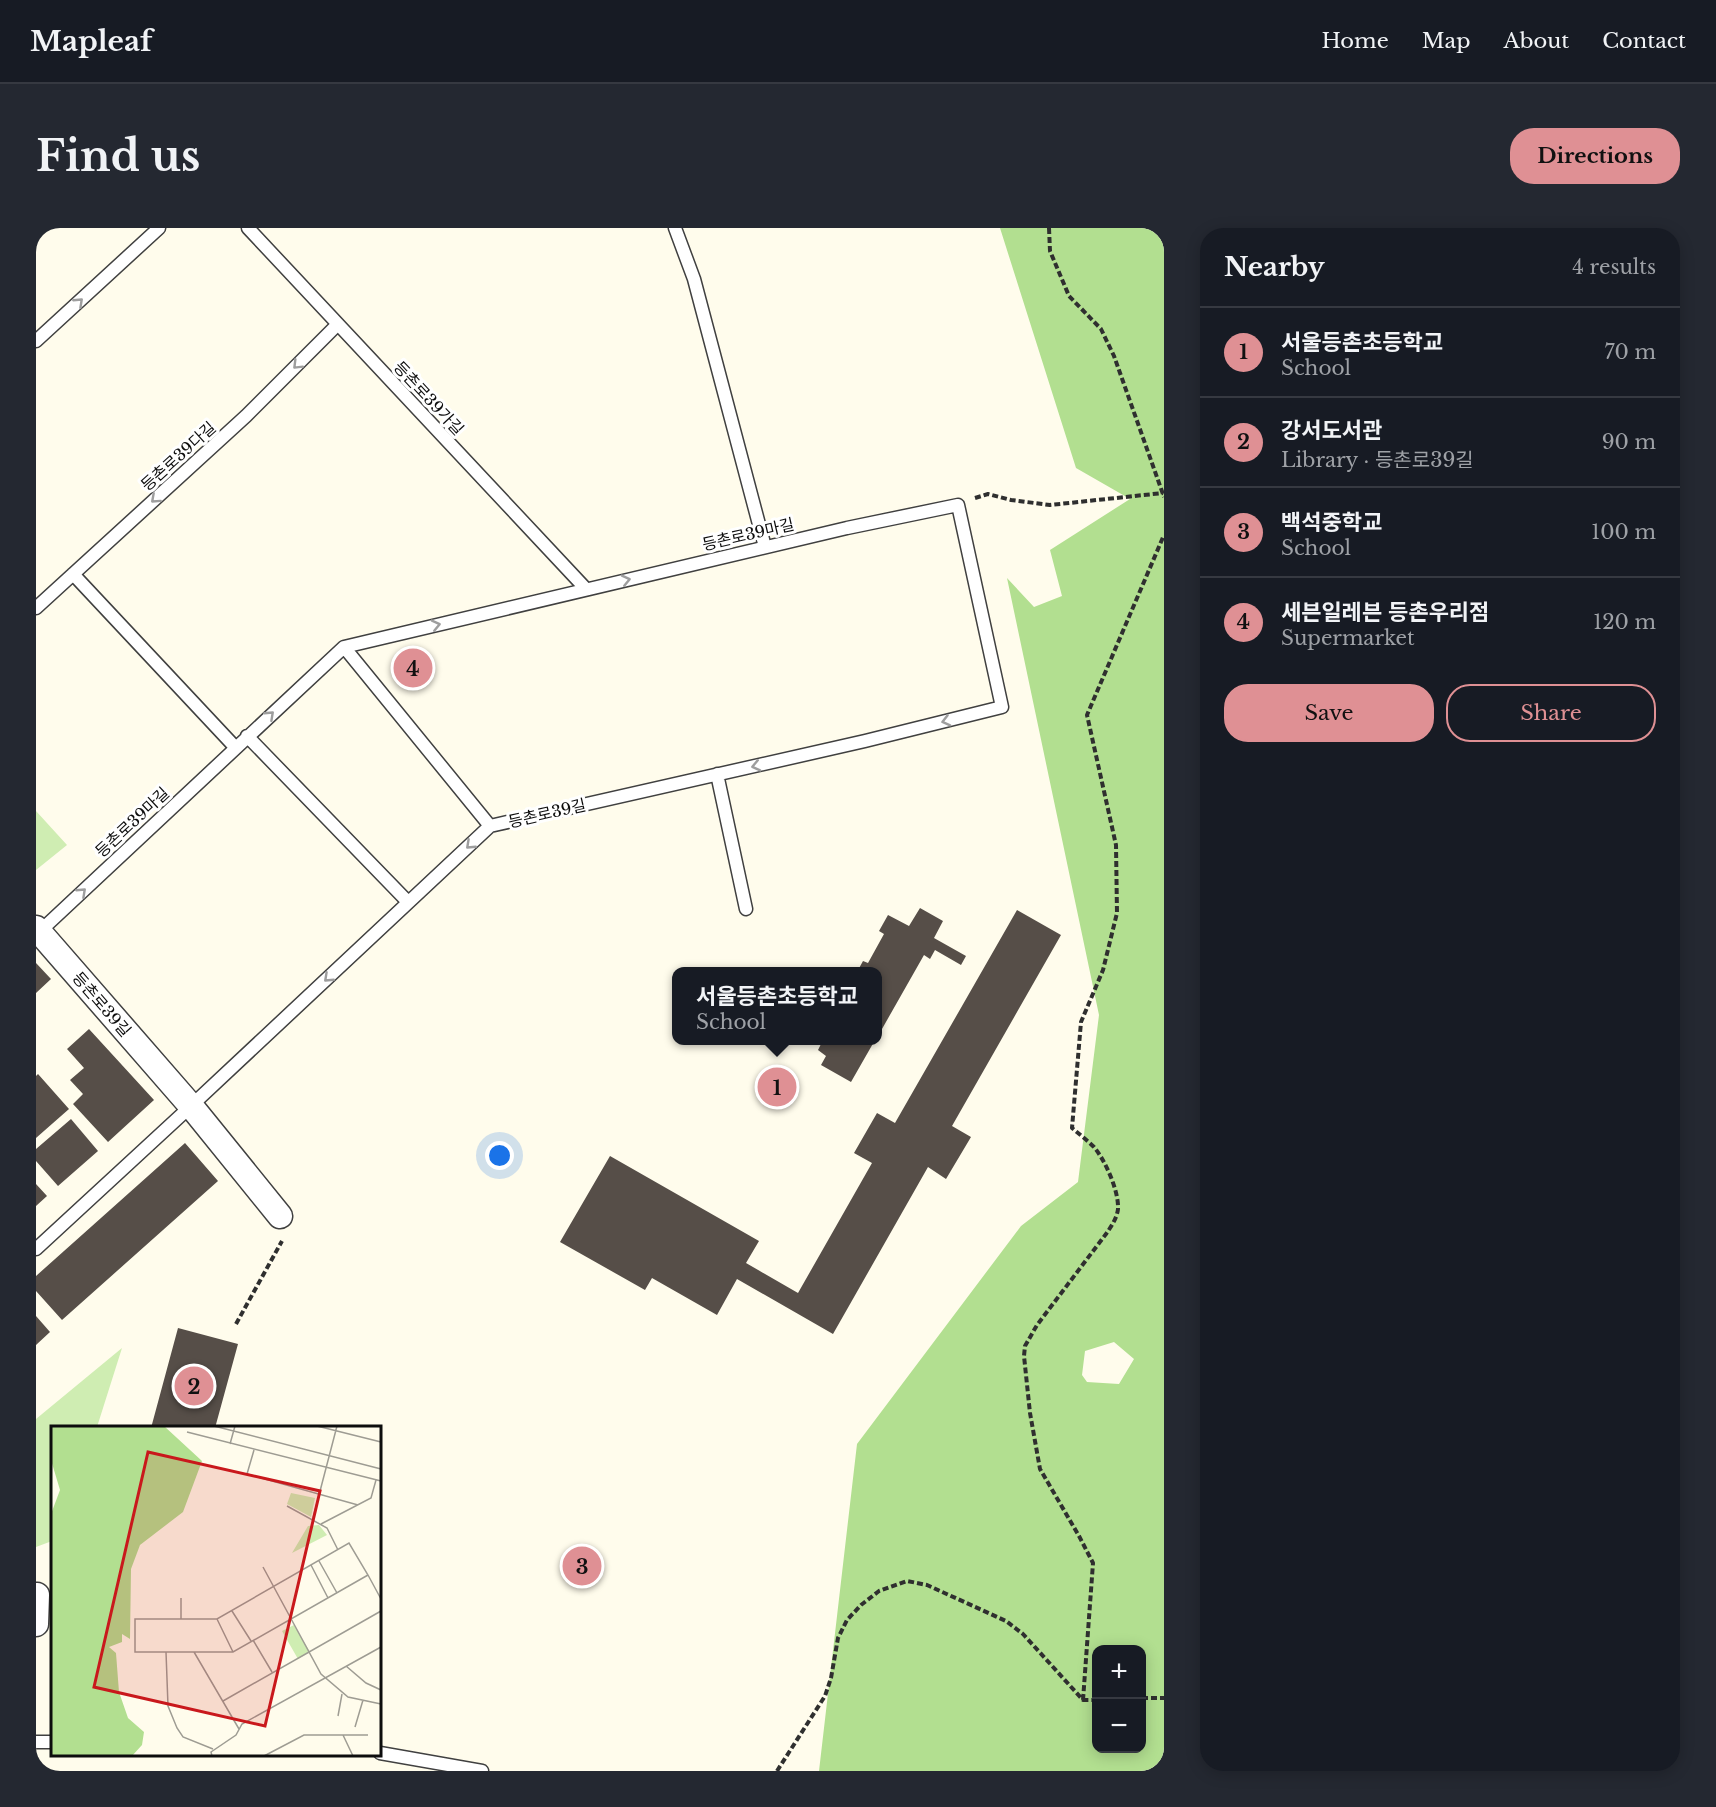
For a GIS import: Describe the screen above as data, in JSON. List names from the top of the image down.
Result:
{
  "streets": {
    "street": ["등촌로39길"],
    "lane": ["등촌로39가길", "등촌로39다길", "등촌로39마길"]
  },
  "crossings": [
    ["등촌로39가길", "등촌로39다길"],
    ["등촌로39가길", "등촌로39마길"],
    ["등촌로39마길", "등촌로39길"]
  ],
  "one_way": ["등촌로39다길", "등촌로39마길", "등촌로39길"],
  "page": {
    "header": "Mapleaf",
    "nav": [
      "Home",
      "Map",
      "About",
      "Contact"
    ],
    "buttons": [
      "Directions",
      ["Save", "Share"]
    ],
    "title": "Find us",
    "heading": ["Nearby", "4 results"],
    "list": [
      {
        "mark": "1",
        "name": "서울등촌초등학교",
        "note": "School",
        "value": "70 m"
      },
      {
        "mark": "2",
        "name": "강서도서관",
        "note": "Library · 등촌로39길",
        "value": "90 m"
      },
      {
        "mark": "3",
        "name": "백석중학교",
        "note": "School",
        "value": "100 m"
      },
      {
        "mark": "4",
        "name": "세븐일레븐 등촌우리점",
        "note": "Supermarket",
        "value": "120 m"
      }
    ],
    "pins": [
      "4",
      "1",
      "2",
      "3"
    ],
    "popup": ["서울등촌초등학교", "School"],
    "map_buttons": ["+", "−"]
  }
}
